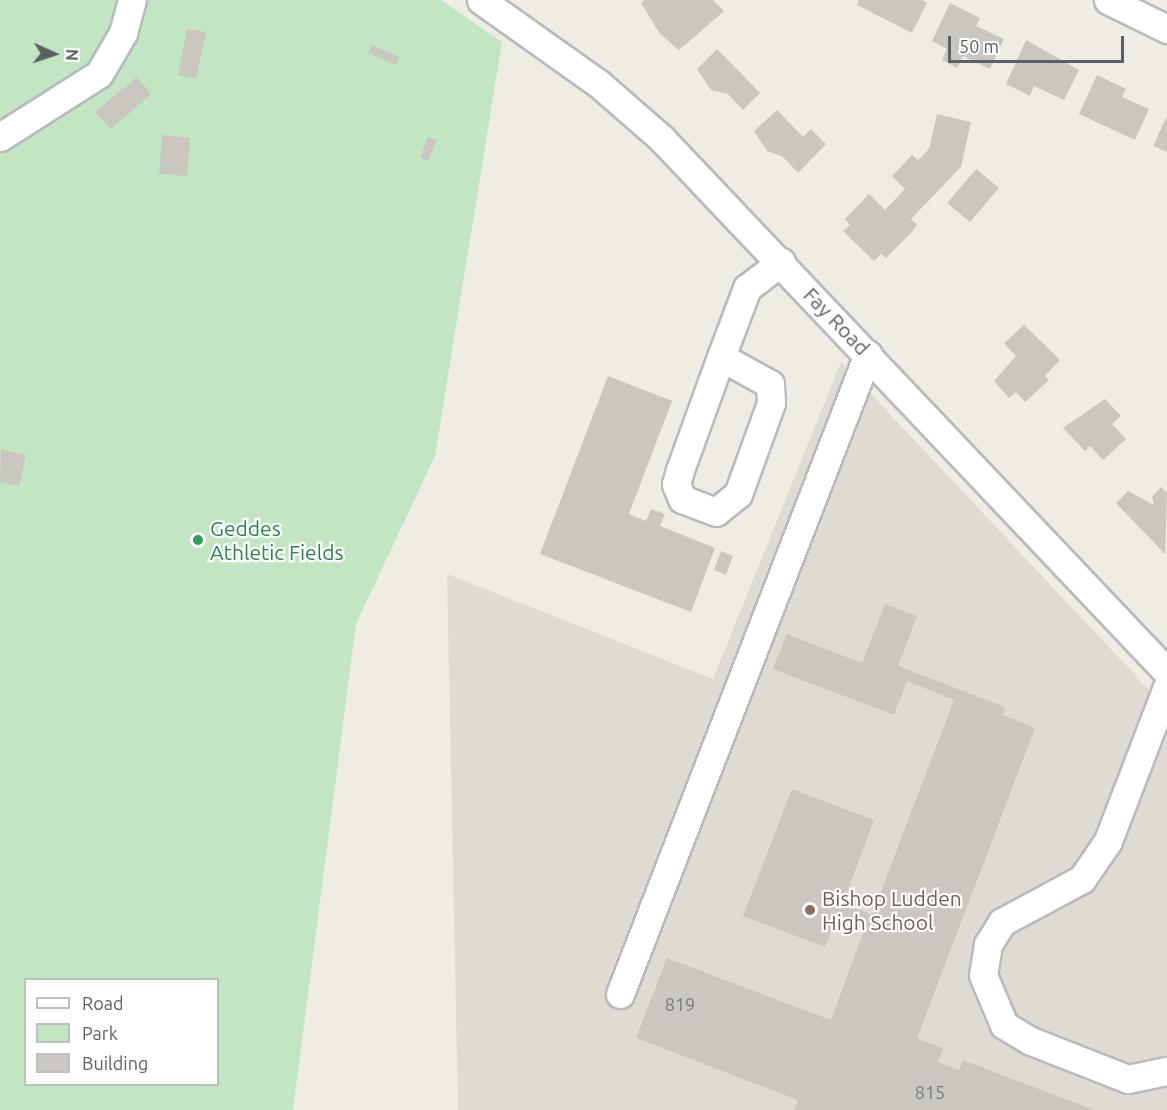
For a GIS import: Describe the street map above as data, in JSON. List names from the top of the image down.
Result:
{
  "streets": {
    "street": ["Fay Road"]
  },
  "places": ["Geddes Athletic Fields", "Bishop Ludden High School"],
  "house_numbers": ["819", "815"],
  "legend": ["Road", "Park", "Building"],
  "scale_bar": "50 m",
  "north": "right"
}
